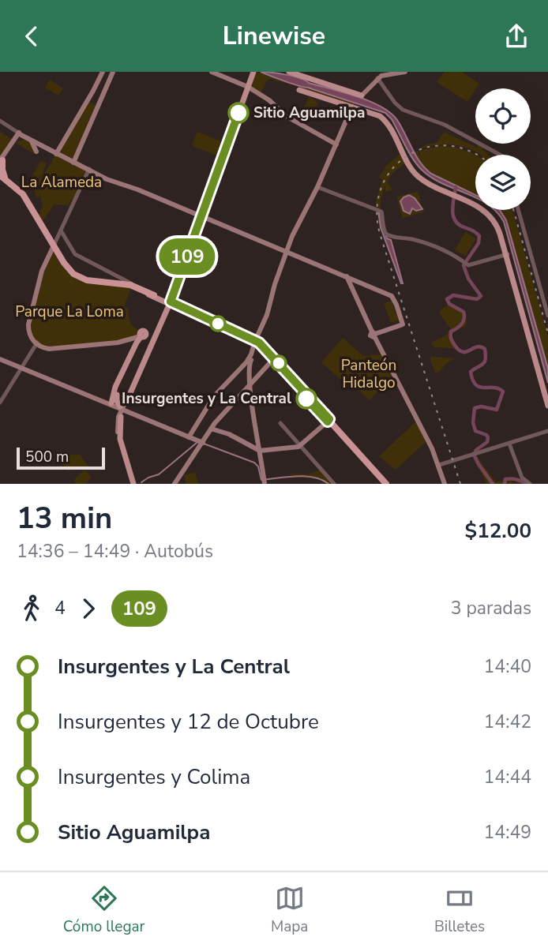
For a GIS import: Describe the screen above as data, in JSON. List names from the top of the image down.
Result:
{
  "parks": ["La Alameda", "Parque La Loma", "Panteón Hidalgo"],
  "places": ["Sitio Aguamilpa", "Insurgentes y La Central"],
  "lines": ["bus line 109"],
  "scale_bar": "500 m",
  "page": {
    "header": "Linewise",
    "on_map": "109",
    "scale": "500 m",
    "heading": ["13 min", "14:36 – 14:49 · Autobús", "$12.00"],
    "legs": ["4", "109", "3 paradas"],
    "list": [
      {
        "name": "Insurgentes y La Central",
        "value": "14:40"
      },
      {
        "name": "Insurgentes y 12 de Octubre",
        "value": "14:42"
      },
      {
        "name": "Insurgentes y Colima",
        "value": "14:44"
      },
      {
        "name": "Sitio Aguamilpa",
        "value": "14:49"
      }
    ],
    "tabs": ["Cómo llegar", "Mapa", "Billetes"]
  }
}
